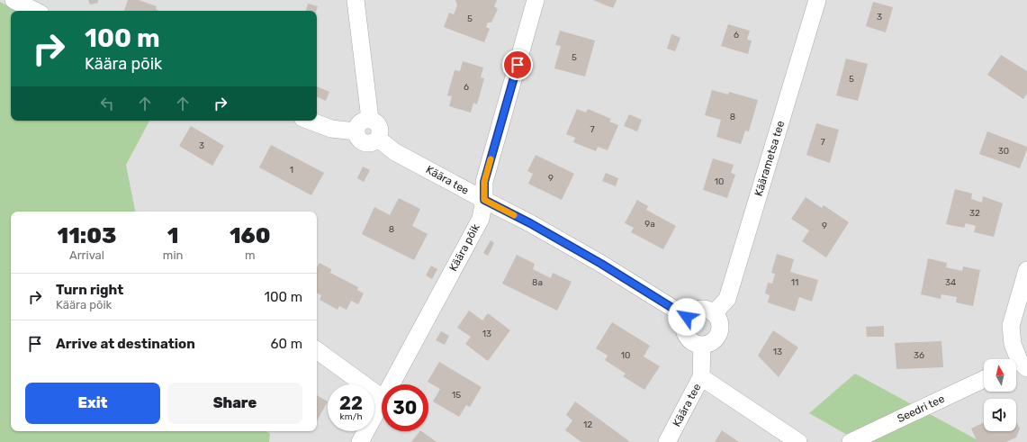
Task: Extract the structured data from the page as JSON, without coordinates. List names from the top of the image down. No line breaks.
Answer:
{"streets":{"street":["Käärametsa tee","Käära tee","Käära põik","Seedri tee"]},"crossings":[["Käärametsa tee","Käära tee"],["Käära tee","Käära põik"]],"house_numbers":["3","5","6","5","5","6","8","7","7","3","30","1","9","10","32","9a","9","8","8a","11","34","13","13","10","36","15","12"],"north":"top","page":{"turn":["100 m","Käära põik"],"eta":["11:03","Arrival","1","min","160","m"],"list":[{"name":"Turn right","note":"Käära põik","value":"100 m"},{"name":"Arrive at destination","value":"60 m"}],"buttons":["Exit","Share"],"speed":"22 km/h","limit":"30"}}
